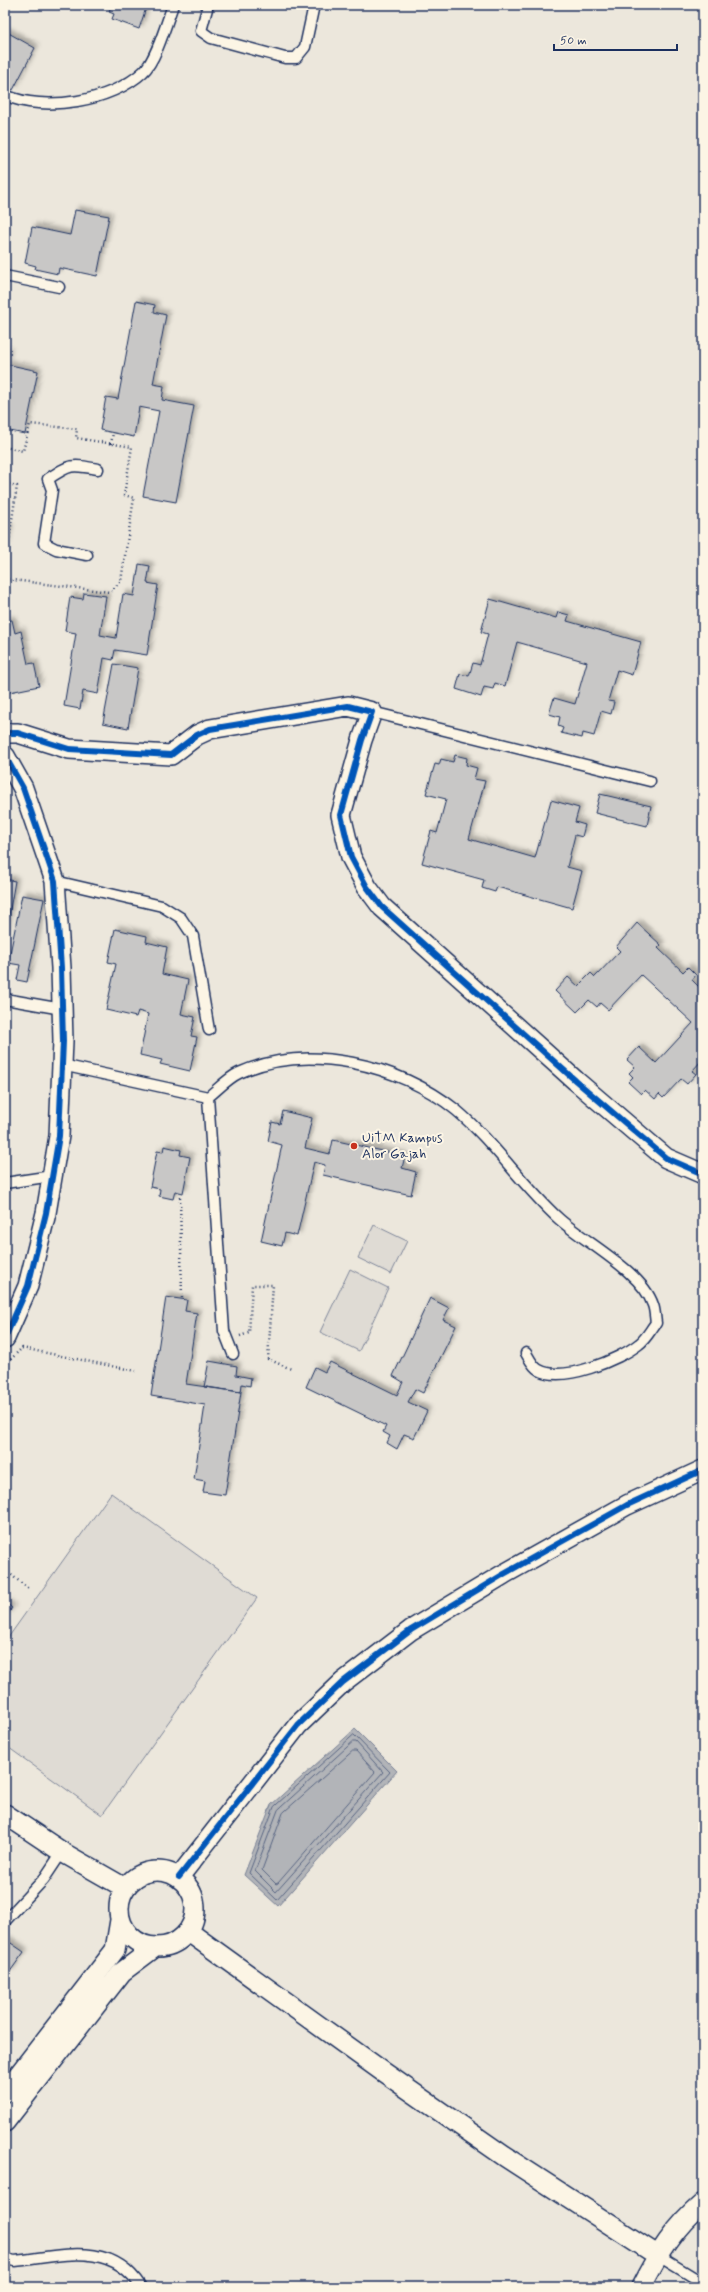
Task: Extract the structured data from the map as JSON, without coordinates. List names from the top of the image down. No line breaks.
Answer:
{"places":["UiTM Kampus Alor Gajah"],"scale_bar":"50 m"}
